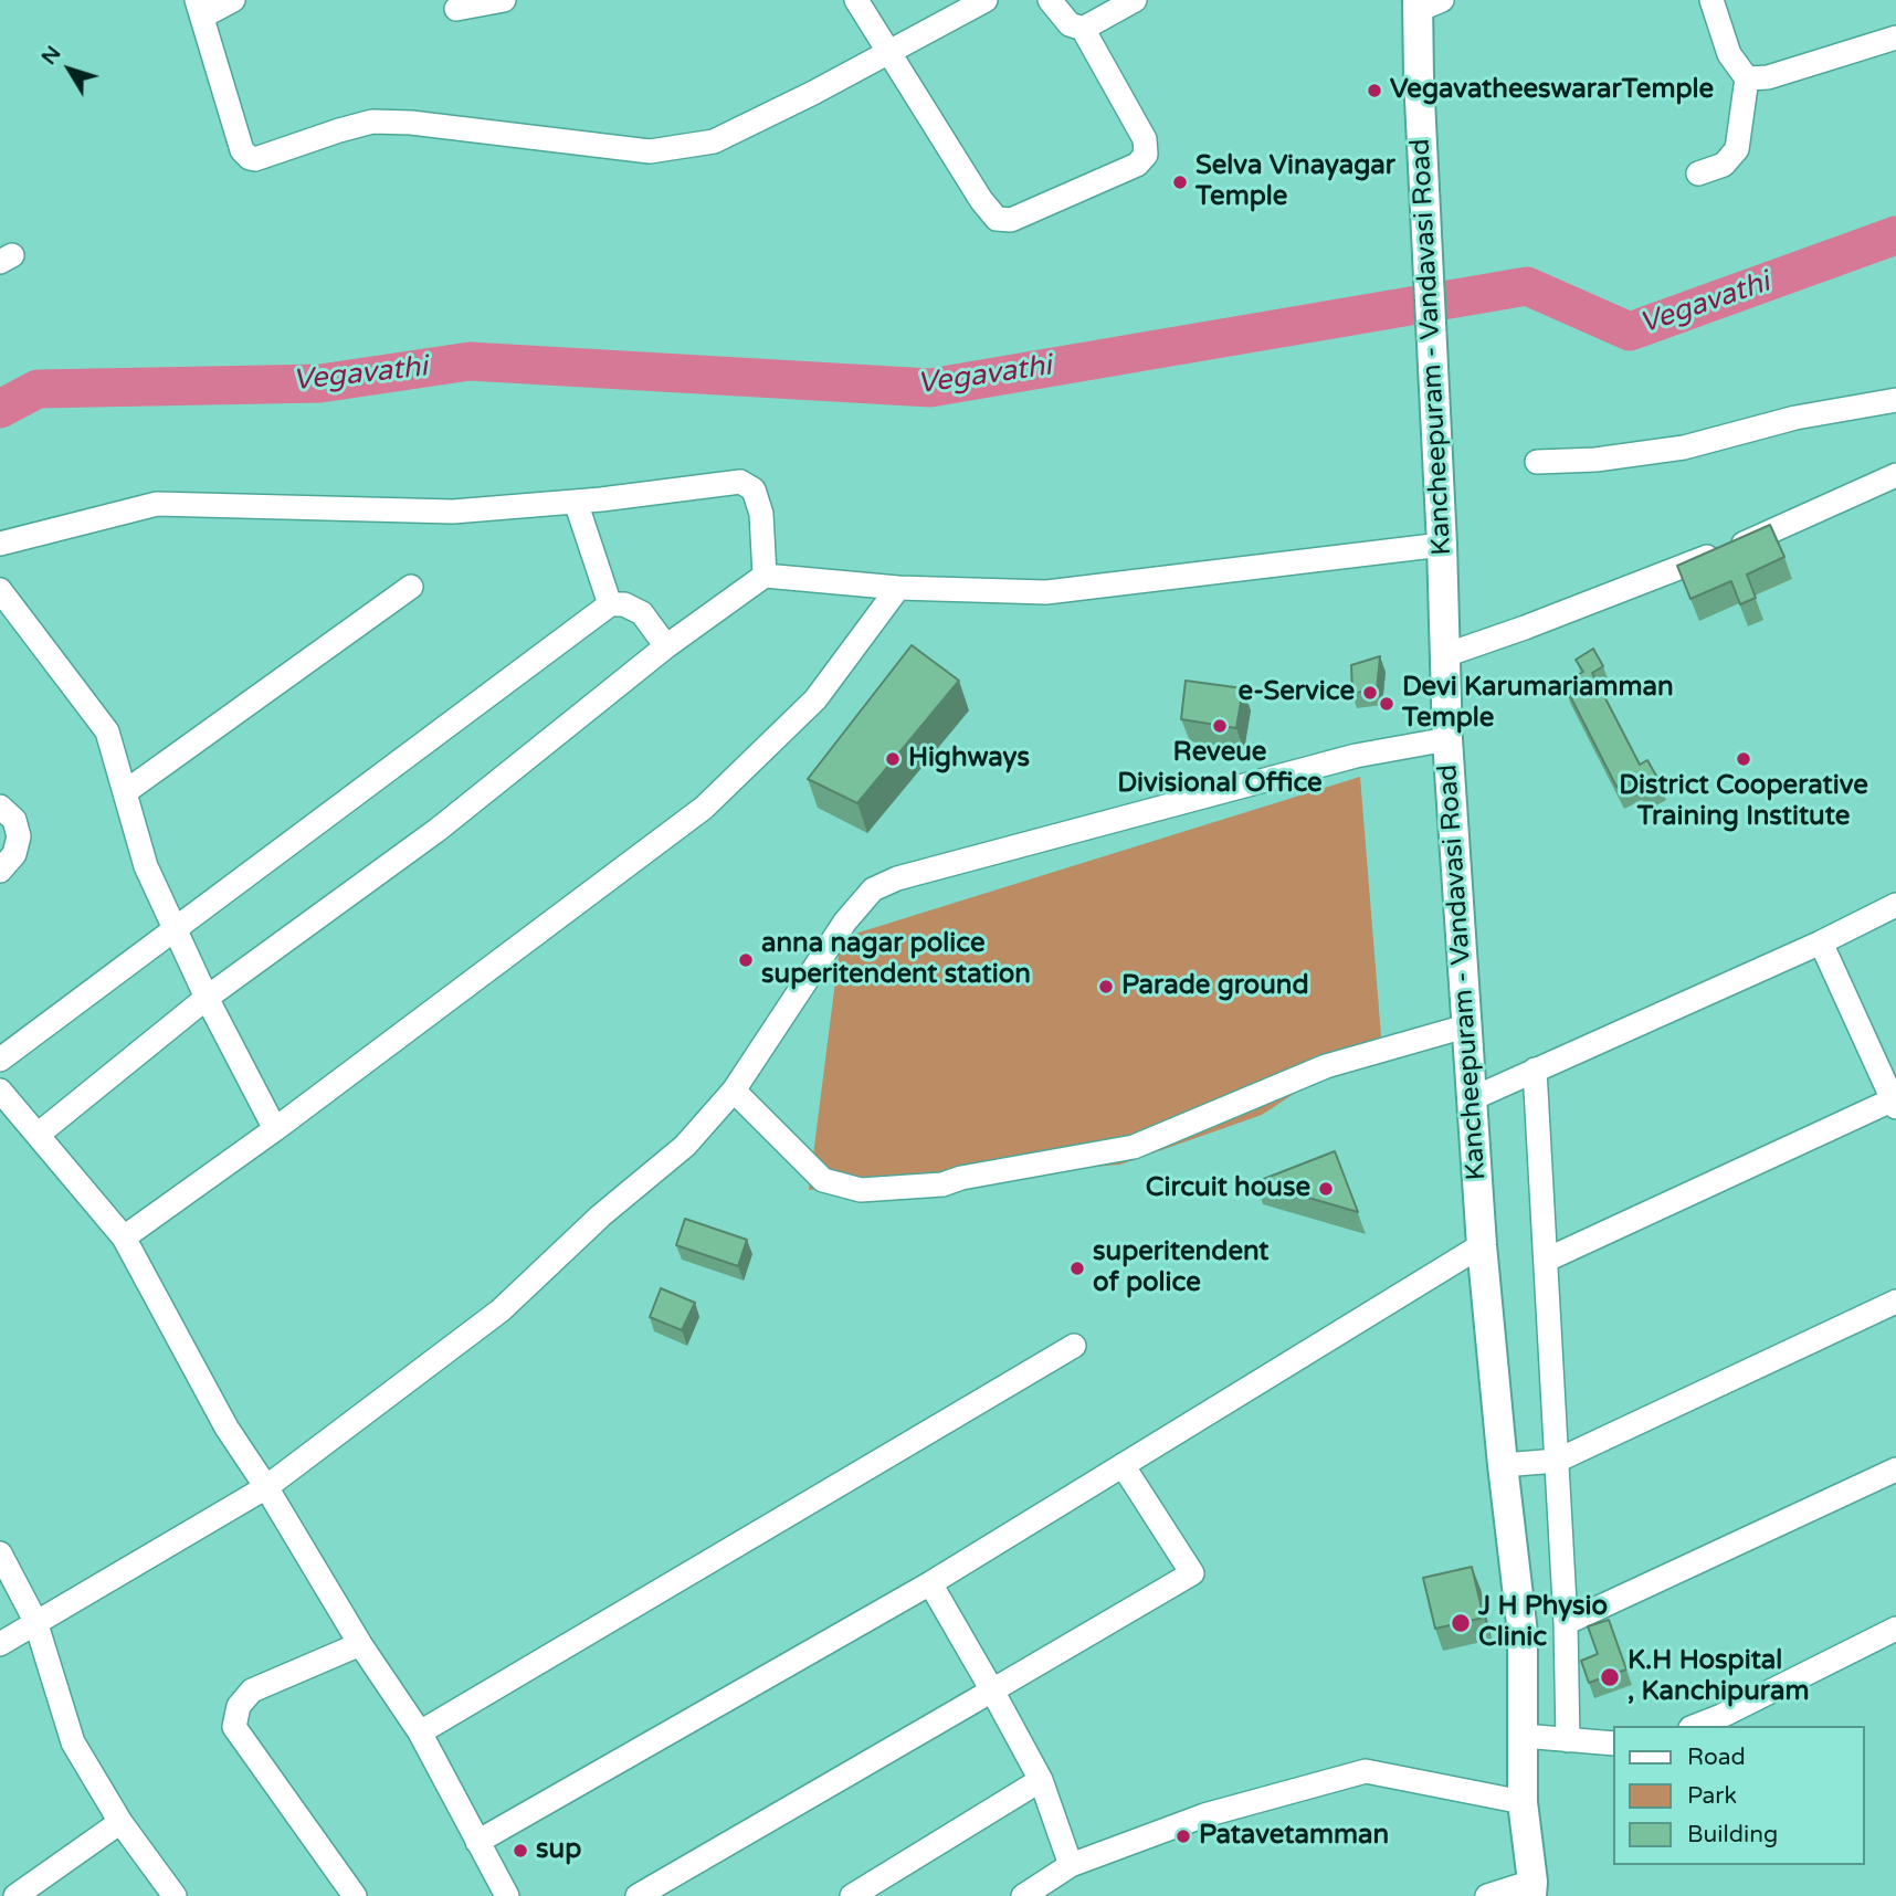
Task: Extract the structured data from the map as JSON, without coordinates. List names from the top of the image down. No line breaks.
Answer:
{"streets":{"main road":["Kancheepuram - Vandavasi Road"]},"water":["Vegavathi"],"places":["VegavatheeswararTemple","Selva Vinayagar Temple","e-Service","Devi Karumariamman Temple","Reveue Divisional Office","Highways","District Cooperative Training Institute","anna nagar police superitendent station","Parade ground","Circuit house","superitendent of police","J H Physio Clinic","K.H Hospital , Kanchipuram","Patavetamman","sup"],"legend":["Road","Park","Building"],"north":"top left"}
